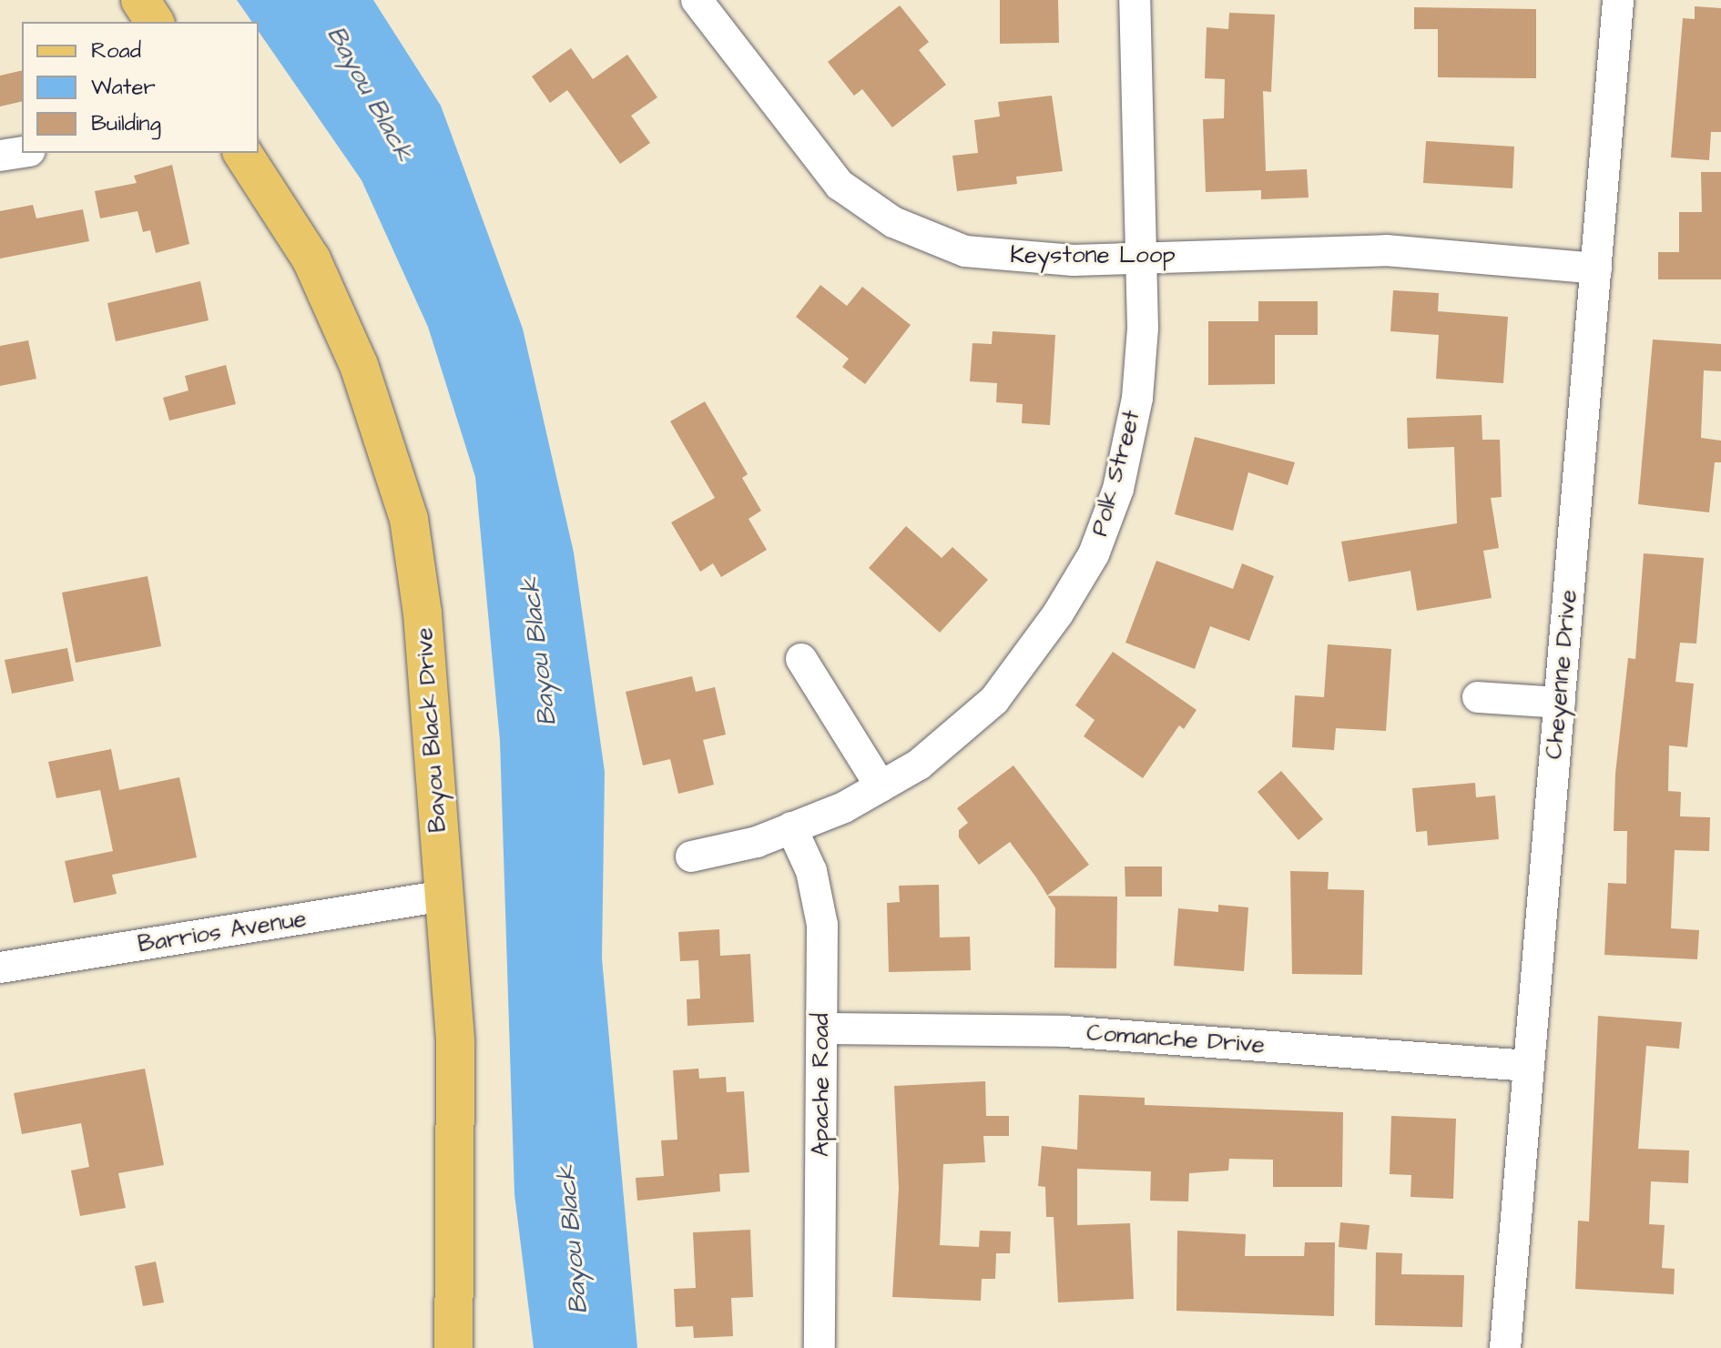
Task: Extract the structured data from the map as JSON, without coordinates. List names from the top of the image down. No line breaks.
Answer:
{"streets":{"main road":["Bayou Black Drive"],"street":["Keystone Loop","Polk Street","Cheyenne Drive","Barrios Avenue","Comanche Drive","Apache Road"]},"crossings":[["Keystone Loop","Polk Street"],["Keystone Loop","Cheyenne Drive"],["Polk Street","Apache Road"],["Cheyenne Drive","Comanche Drive"],["Bayou Black Drive","Barrios Avenue"],["Comanche Drive","Apache Road"]],"water":["Bayou Black"],"legend":["Road","Water","Building"]}
